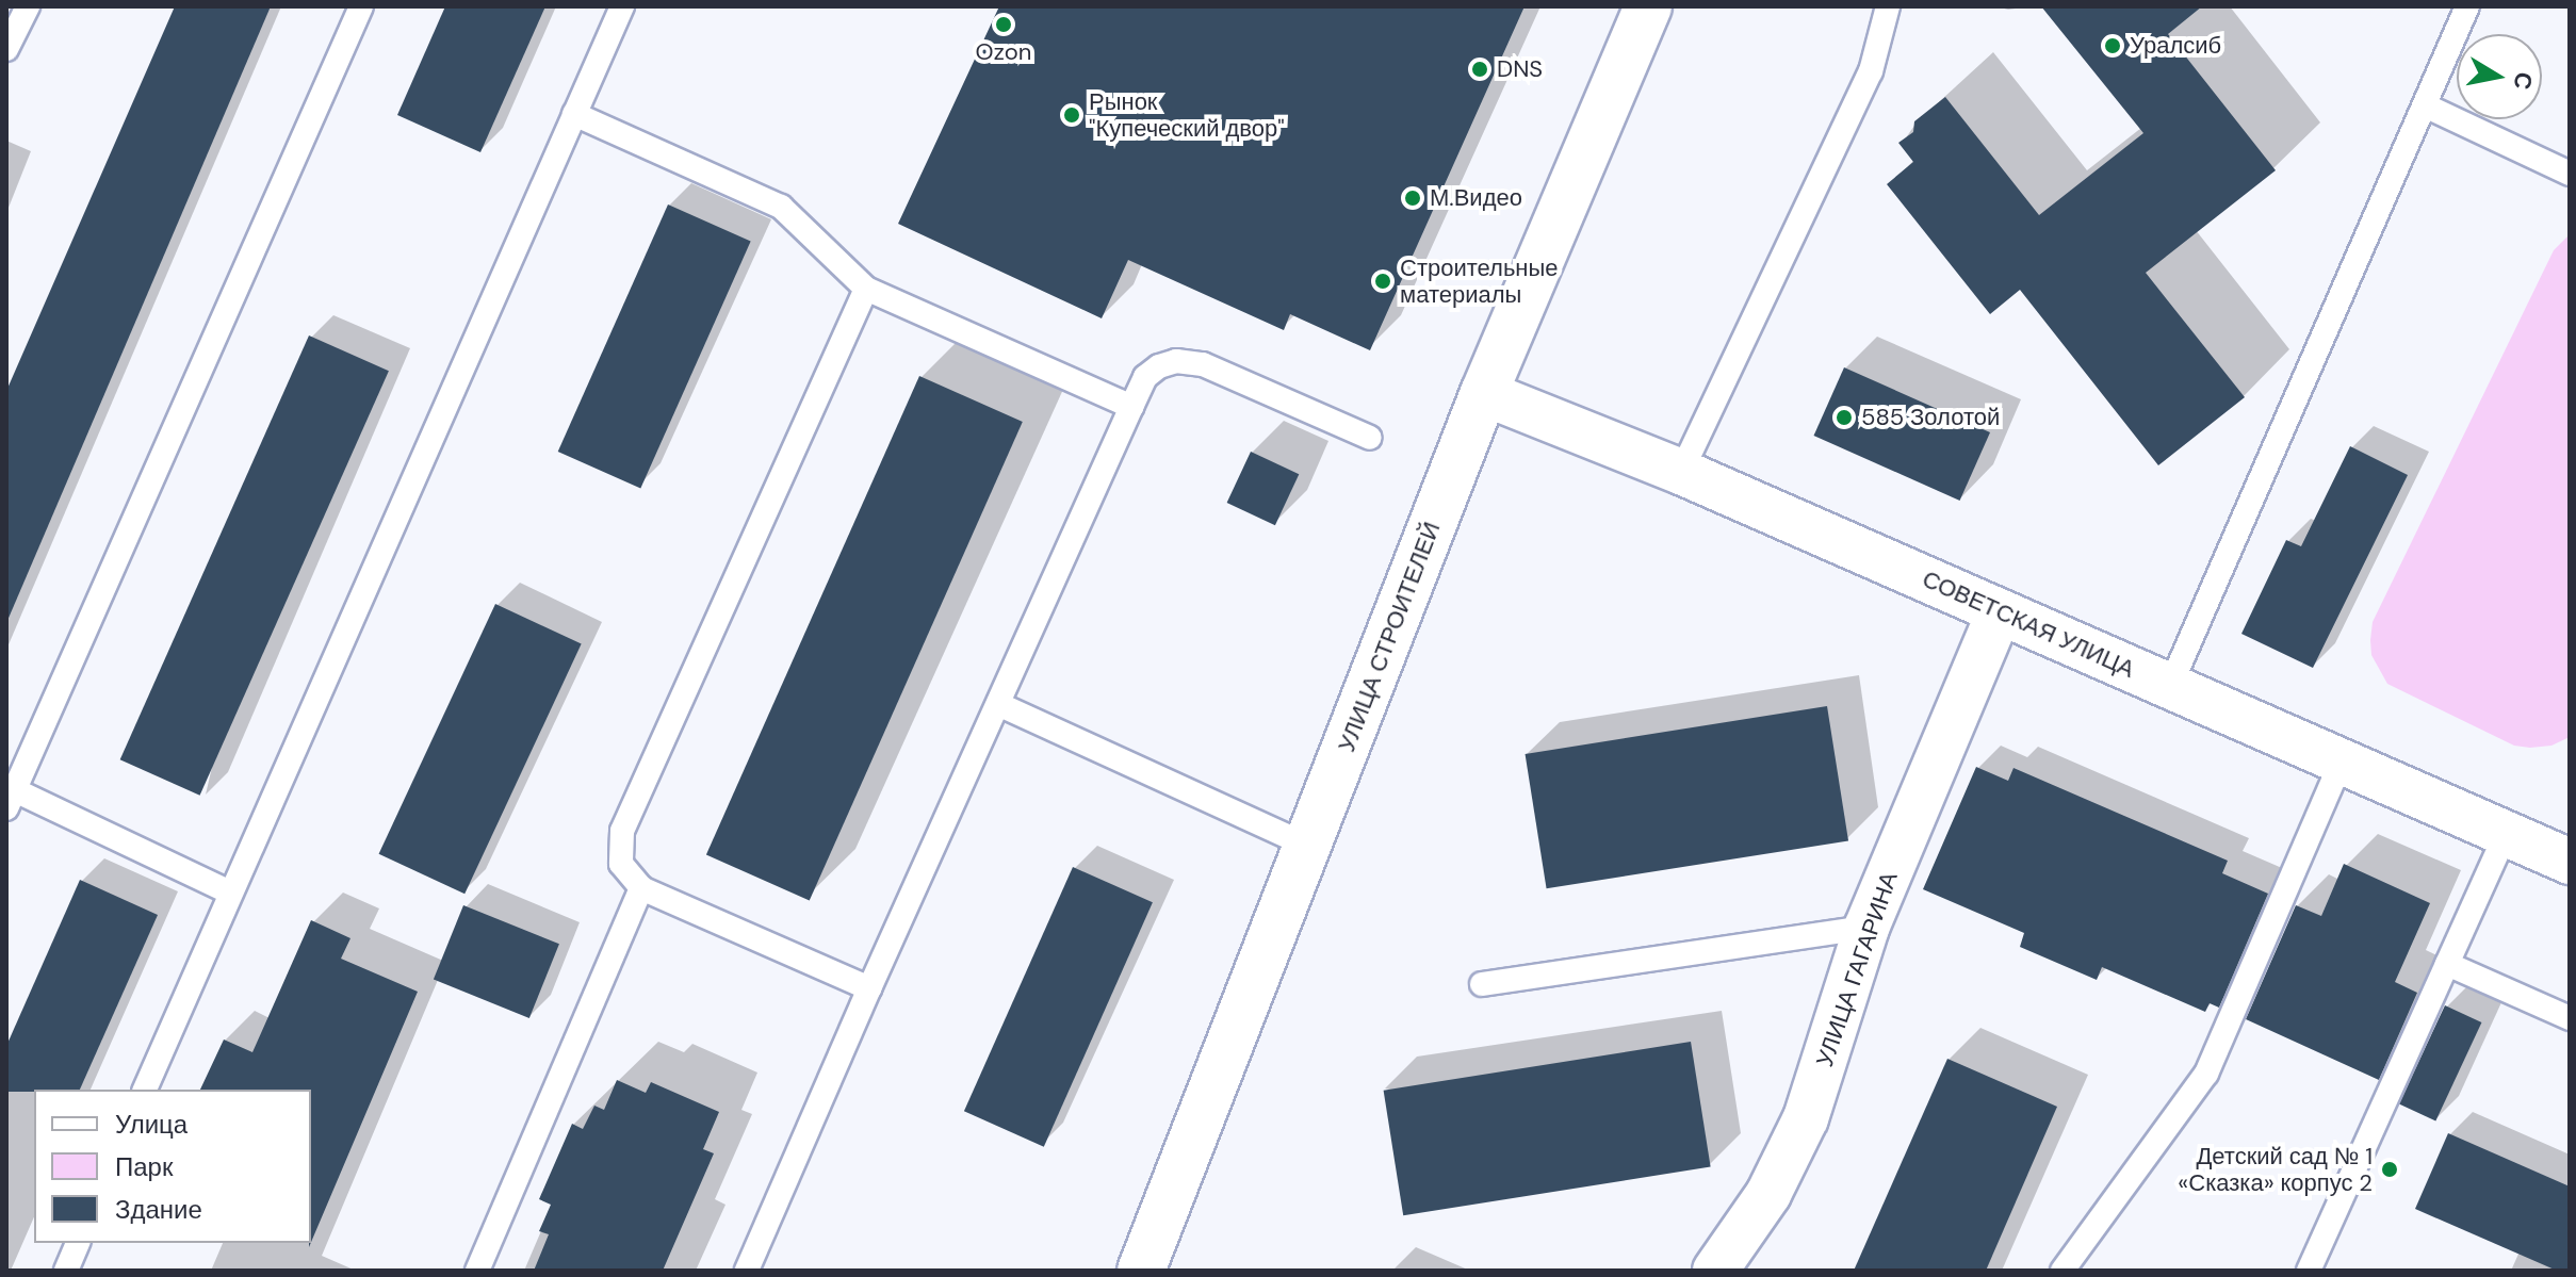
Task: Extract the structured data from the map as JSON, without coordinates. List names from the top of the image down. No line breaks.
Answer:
{"streets":{"main road":["УЛИЦА СТРОИТЕЛЕЙ"],"street":["СОВЕТСКАЯ УЛИЦА","УЛИЦА ГАГАРИНА"]},"crossings":[["СОВЕТСКАЯ УЛИЦА","УЛИЦА СТРОИТЕЛЕЙ"],["СОВЕТСКАЯ УЛИЦА","УЛИЦА ГАГАРИНА"]],"places":["Ozon","Уралсиб","DNS","Рынок \"Купеческий двор\"","М.Видео","Строительные материалы","585 Золотой","Детский сад № 1 «Сказка» корпус 2"],"legend":["Улица","Парк","Здание"],"north":"right"}
